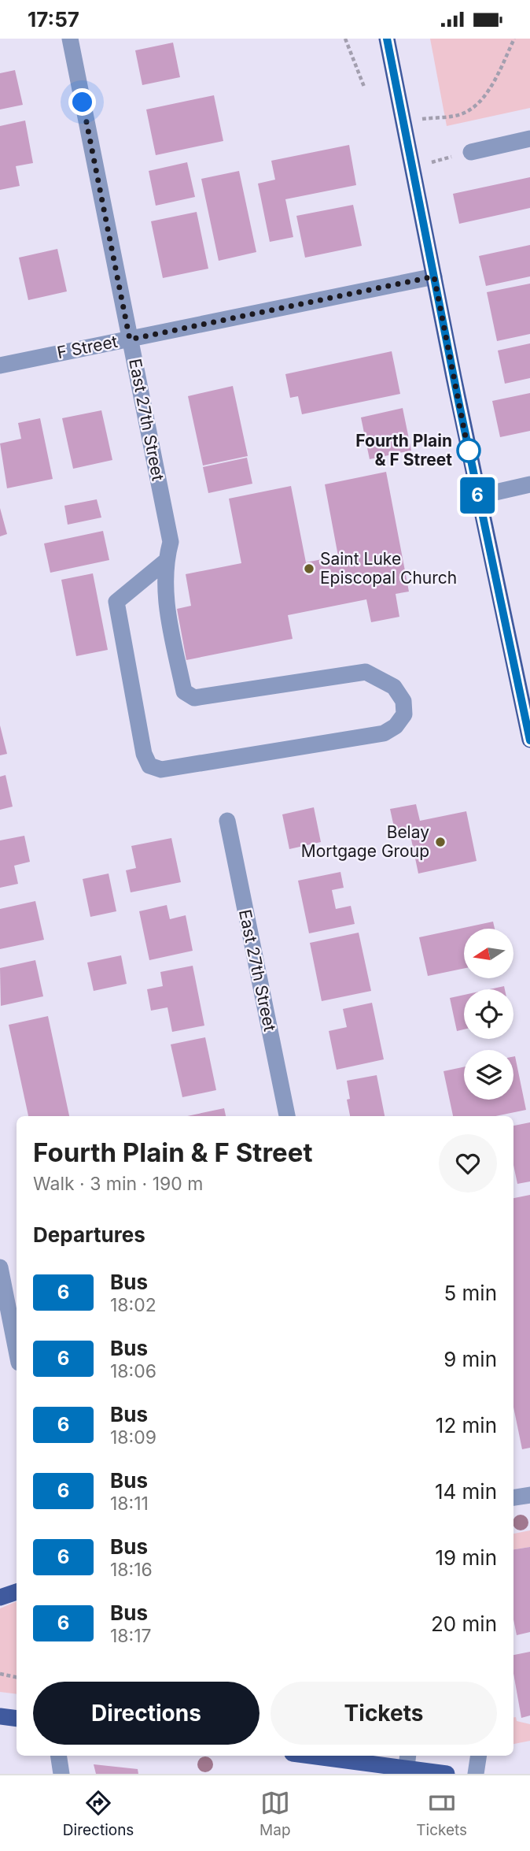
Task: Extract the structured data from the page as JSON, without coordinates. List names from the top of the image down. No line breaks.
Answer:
{"streets":{"street":["F Street","East 27th Street"]},"crossings":[["F Street","East 27th Street"]],"places":["Fourth Plain & F Street","Saint Luke Episcopal Church","Belay Mortgage Group"],"lines":["bus line 6"],"north":"left","page":{"status":"17:57","on_map":"6","heading":[["Fourth Plain & F Street","Walk · 3 min · 190 m"],"Departures"],"list":[{"mark":"6","name":"Bus","note":"18:02","value":"5 min"},{"mark":"6","name":"Bus","note":"18:06","value":"9 min"},{"mark":"6","name":"Bus","note":"18:09","value":"12 min"},{"mark":"6","name":"Bus","note":"18:11","value":"14 min"},{"mark":"6","name":"Bus","note":"18:16","value":"19 min"},{"mark":"6","name":"Bus","note":"18:17","value":"20 min"}],"buttons":["Directions","Tickets"],"tabs":["Directions","Map","Tickets"]}}
